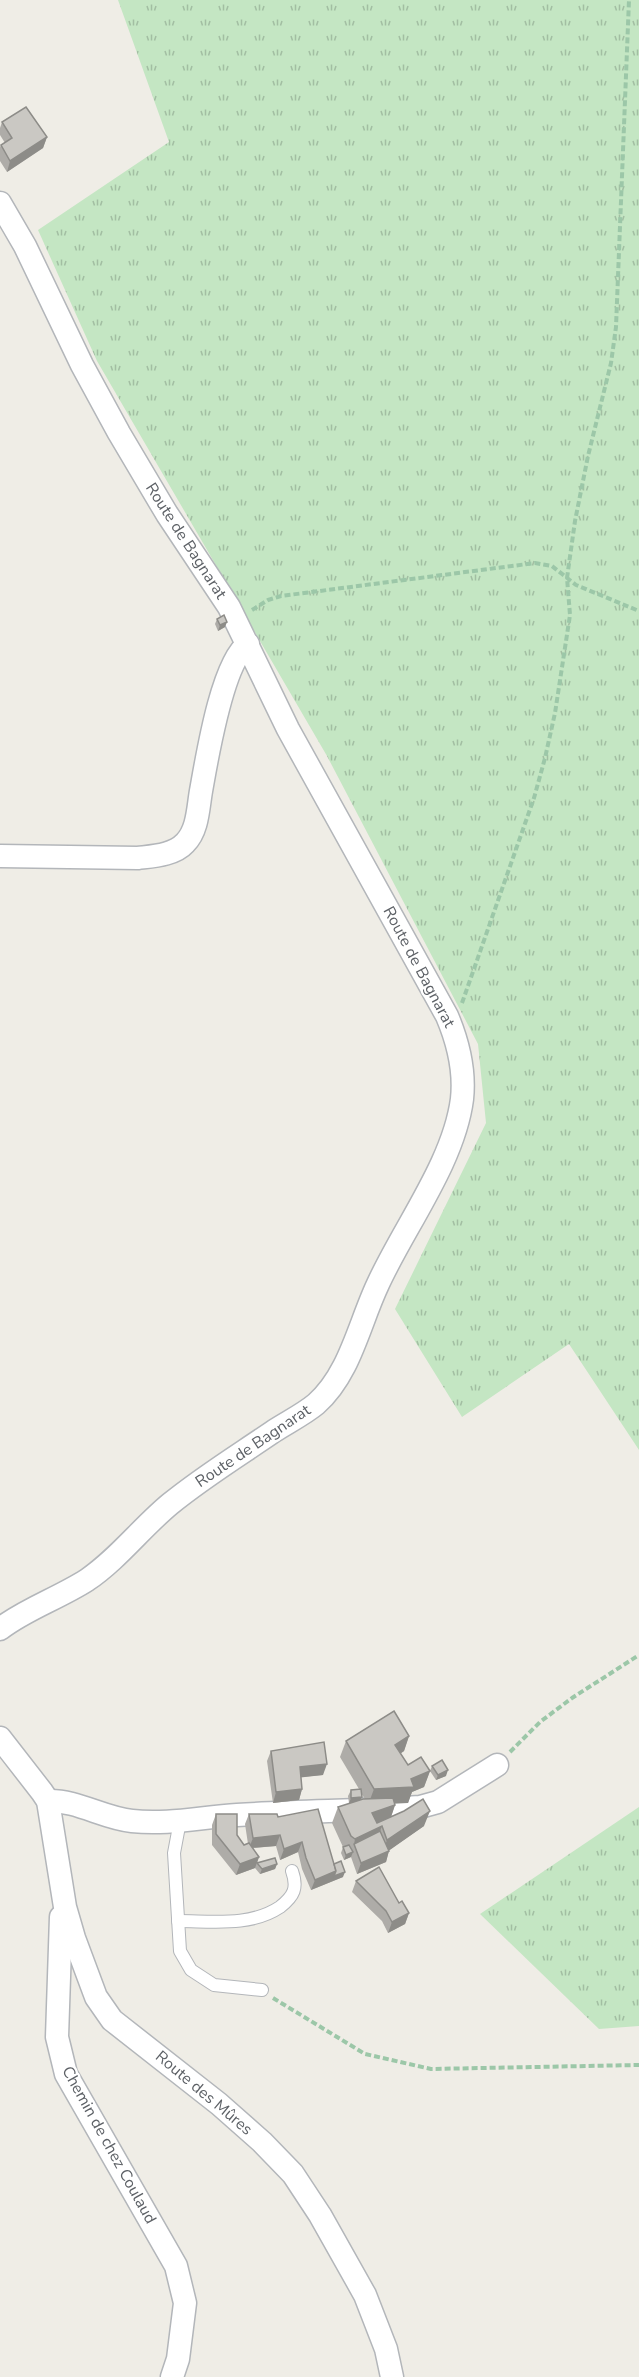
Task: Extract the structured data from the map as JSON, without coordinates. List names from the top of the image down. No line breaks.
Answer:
{"streets":{"street":["Route de Bagnarat","Route des Mûres","Chemin de chez Coulaud"]},"crossings":[["Route des Mûres","Chemin de chez Coulaud"]]}
